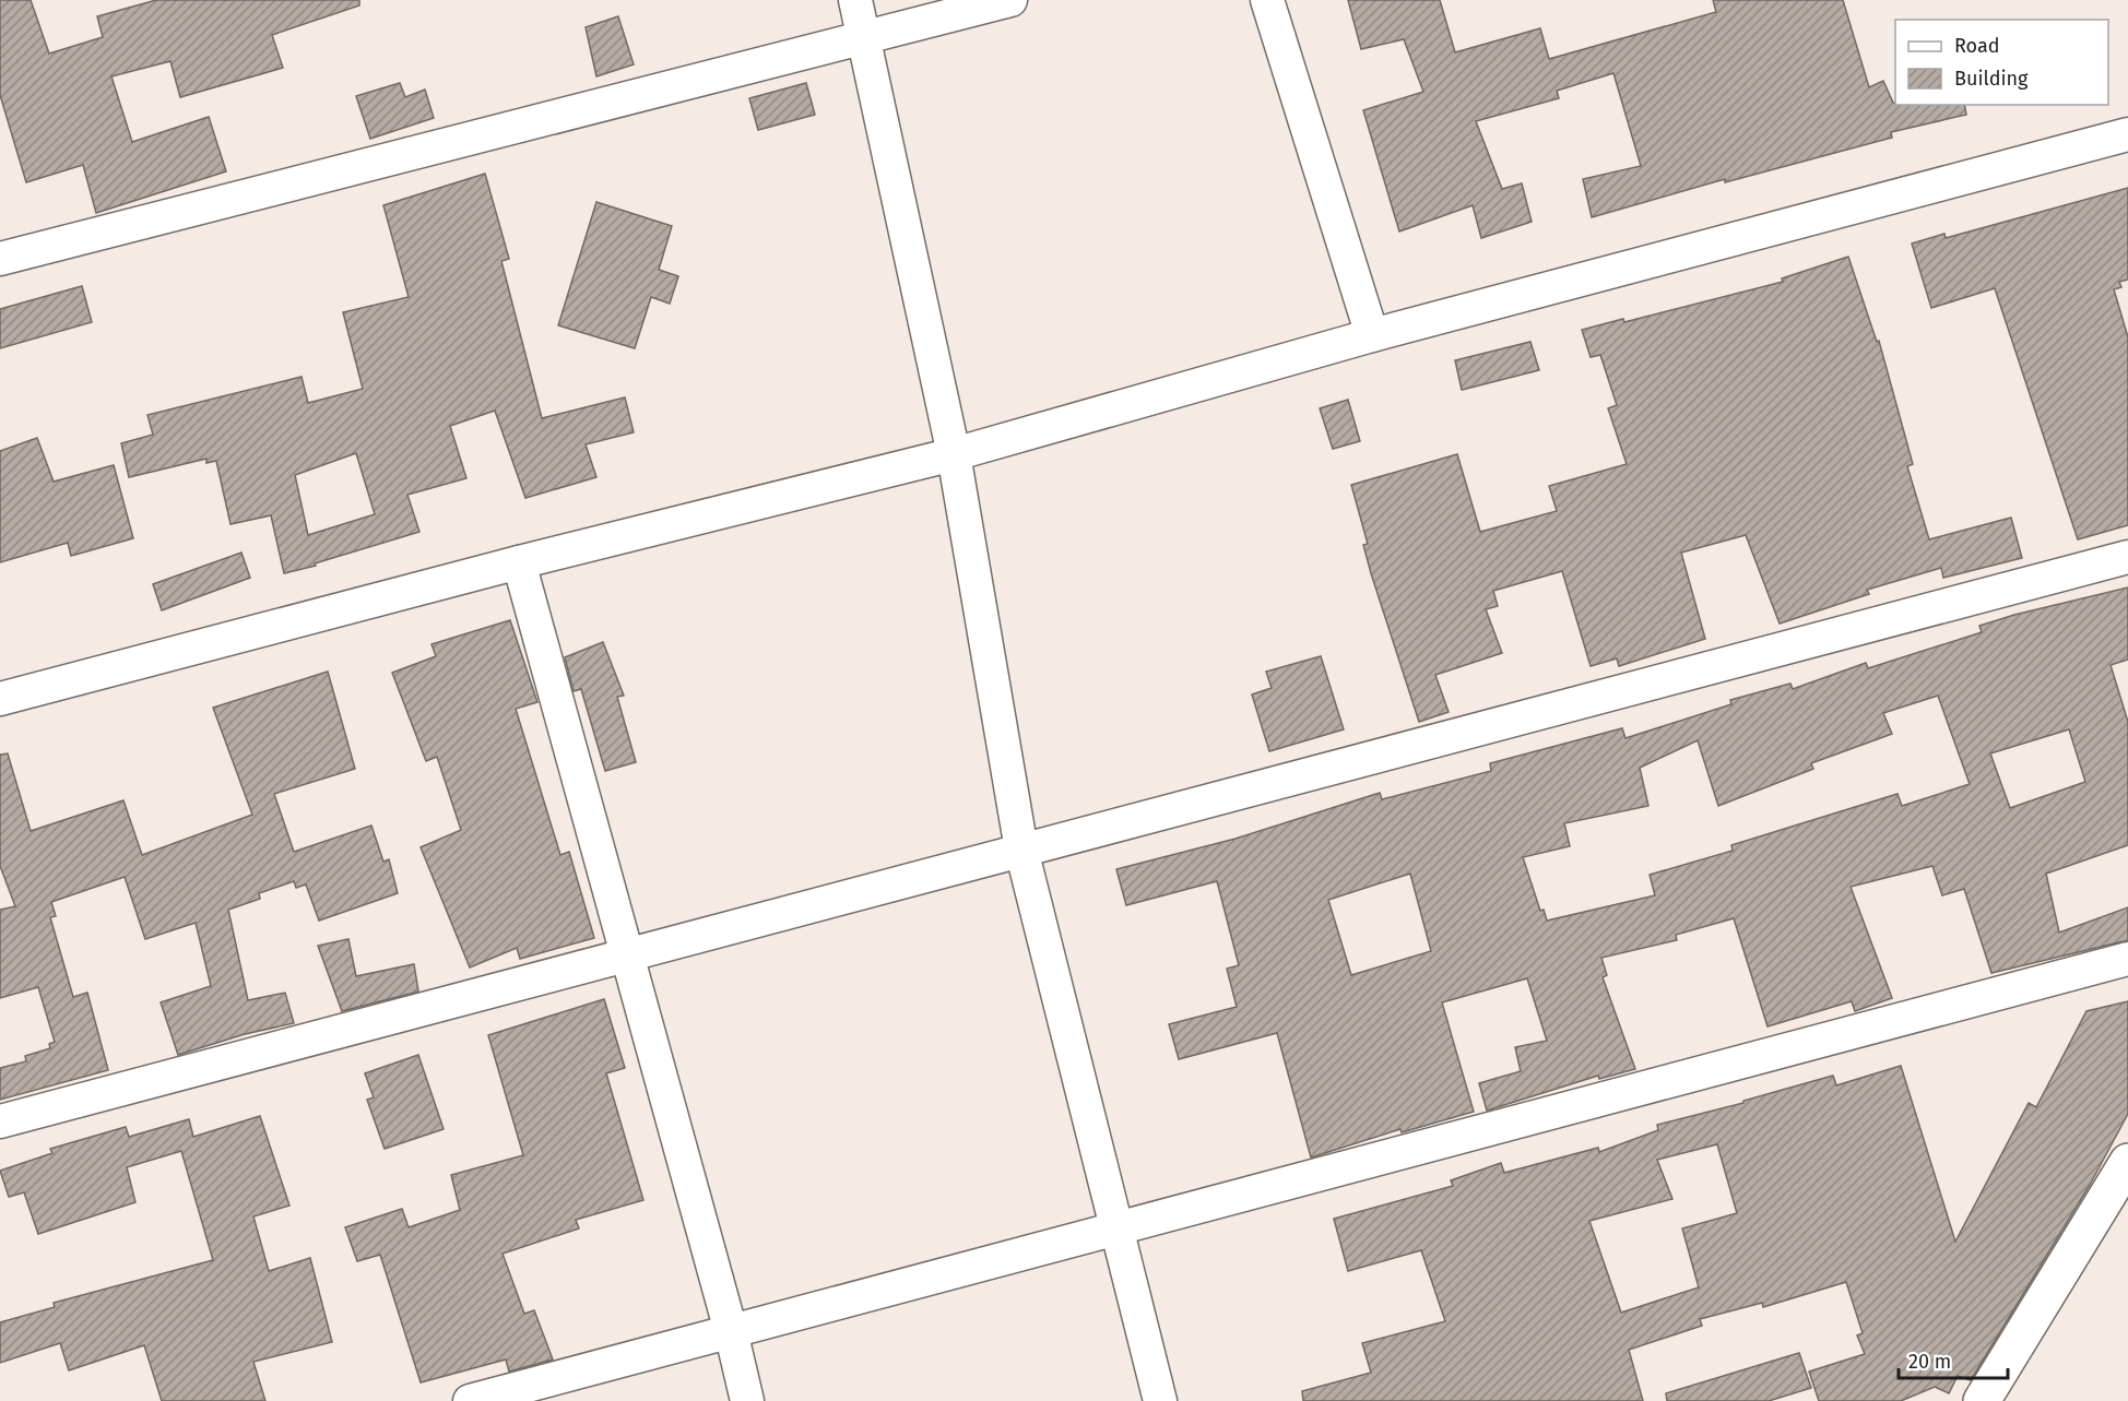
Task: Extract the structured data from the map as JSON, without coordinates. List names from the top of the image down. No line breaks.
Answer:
{"legend":["Road","Building"],"scale_bar":"20 m"}
